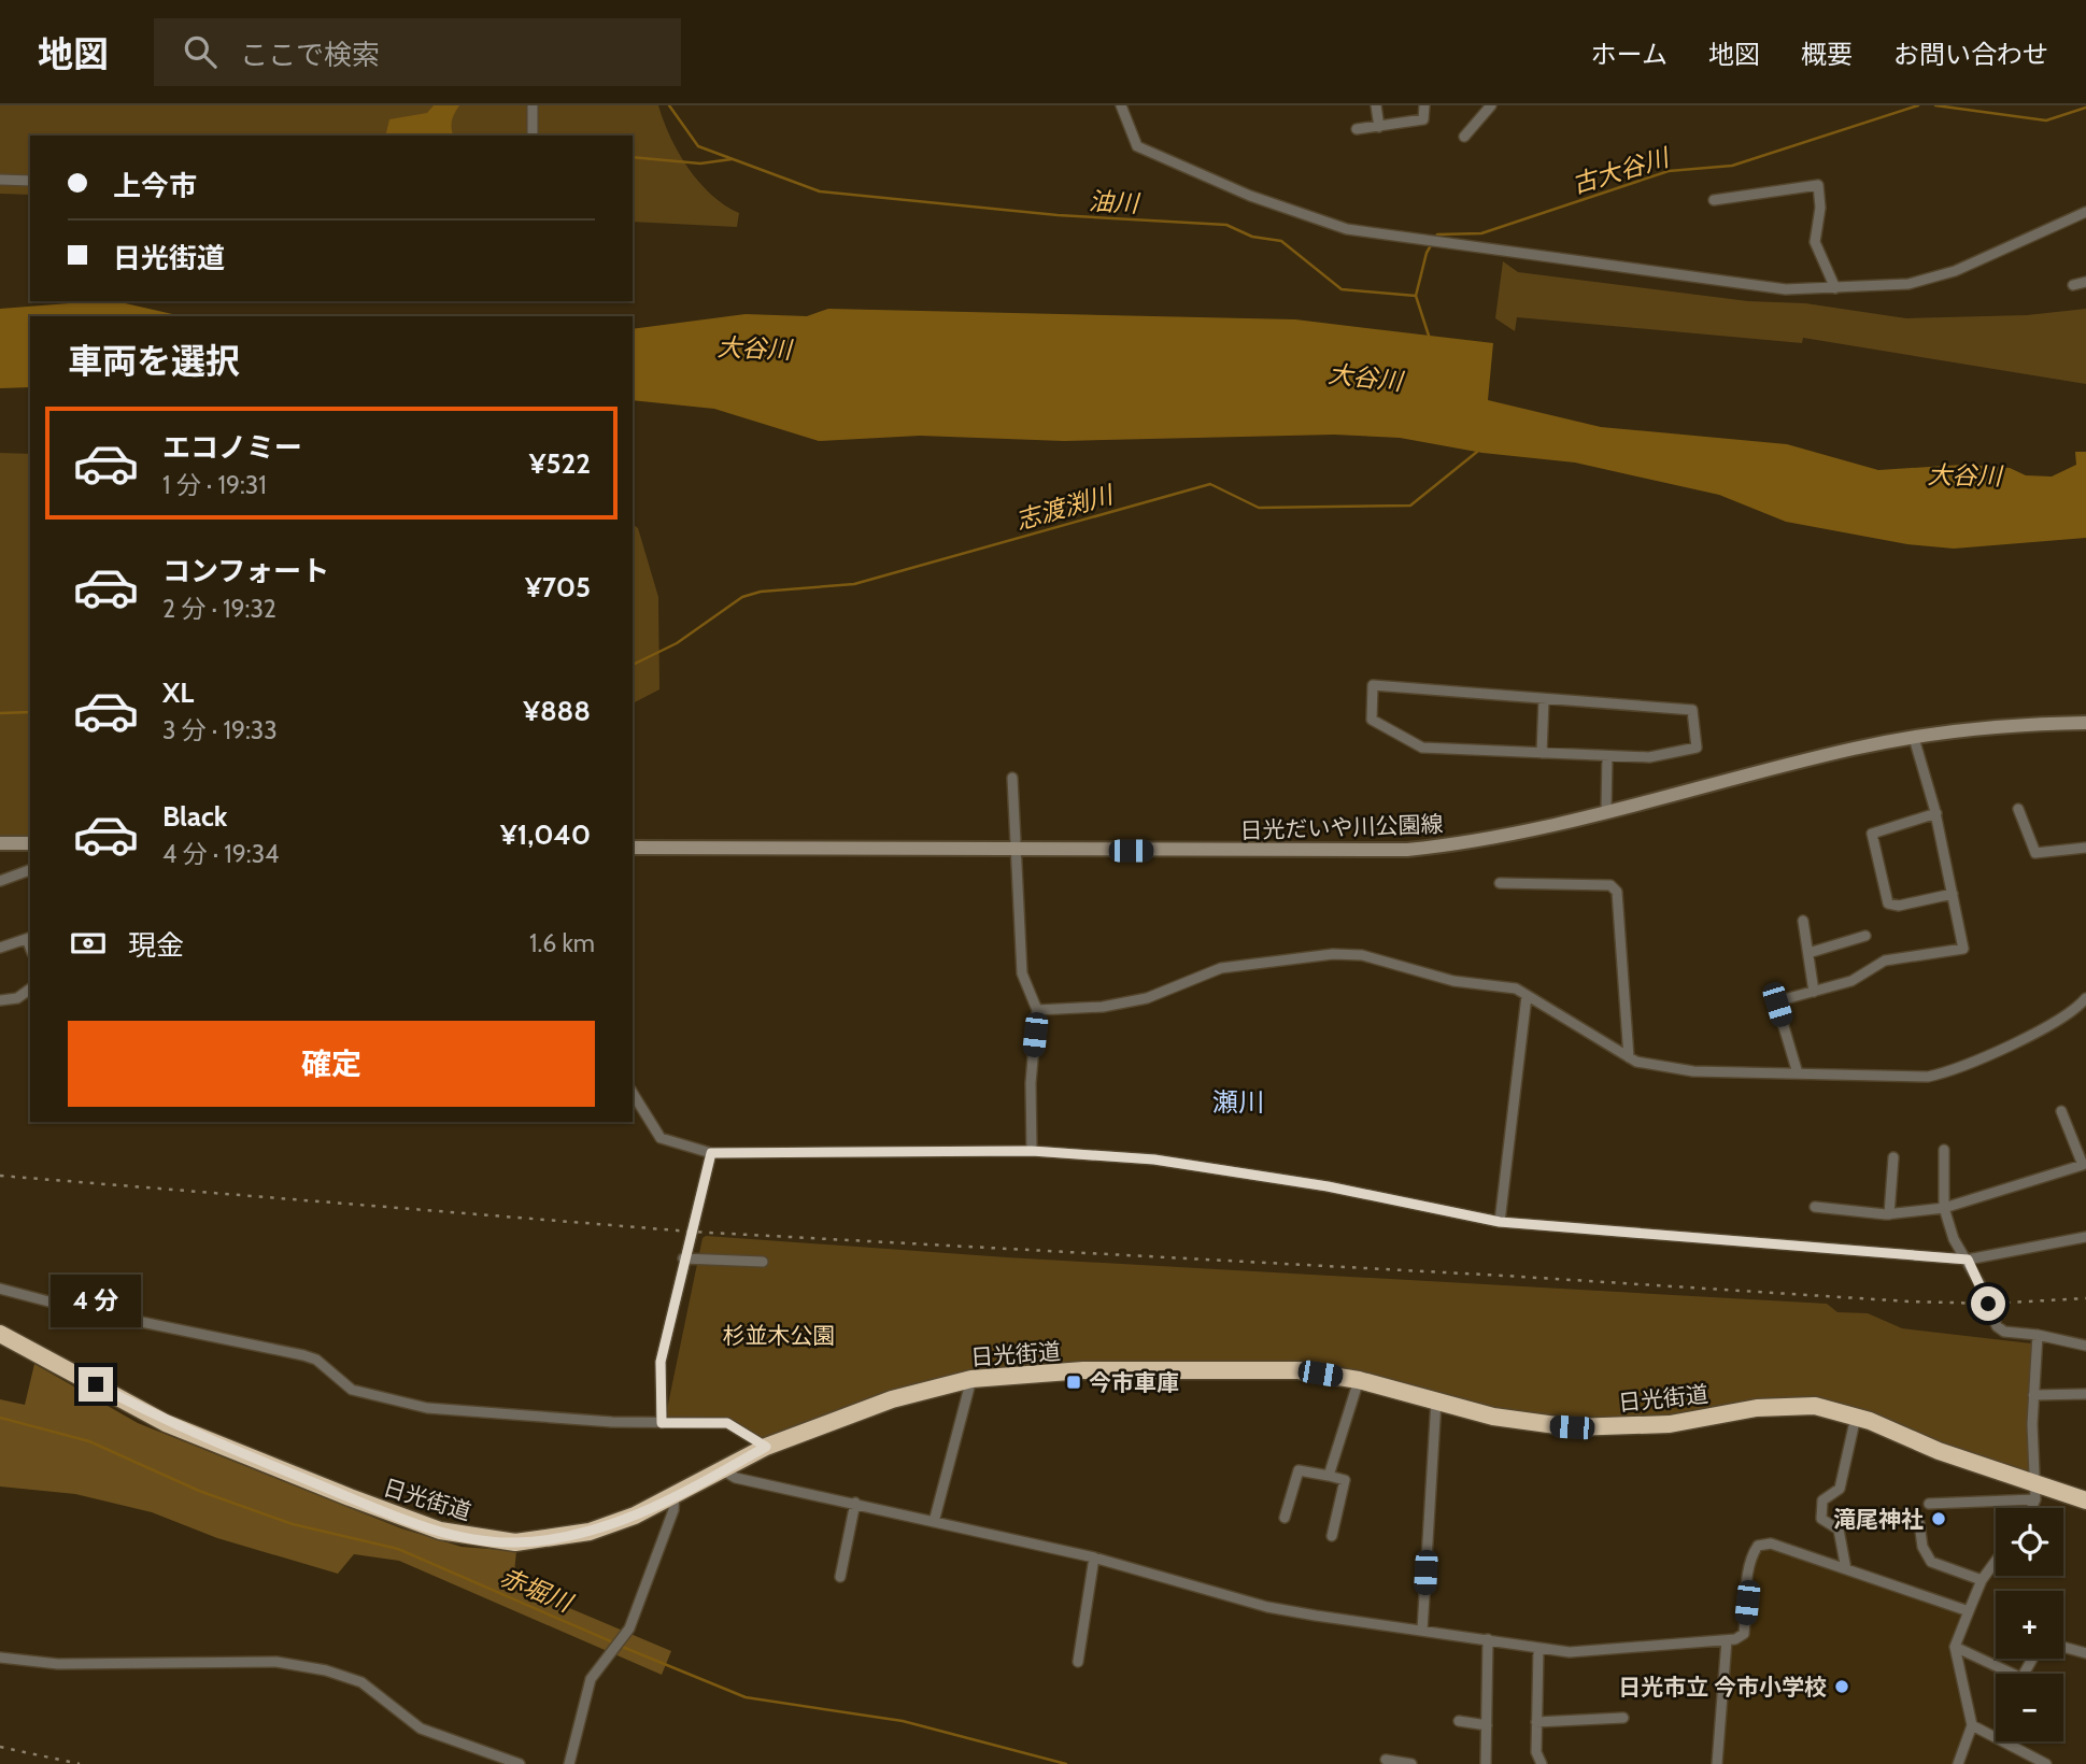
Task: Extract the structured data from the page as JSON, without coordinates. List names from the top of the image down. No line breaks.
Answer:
{"streets":{"highway":["日光街道"],"main road":["日光だいや川公園線"]},"districts":["瀬川"],"water":["古大谷川","油川","大谷川","志渡渕川","赤堀川"],"parks":["杉並木公園"],"places":{"transit":["今市車庫"],"other":["滝尾神社","日光市立 今市小学校"]},"page":{"header":"地図","search":"ここで検索","nav":["ホーム","地図","概要","お問い合わせ"],"banner":["上今市","日光街道"],"heading":"車両を選択","list":[{"name":"エコノミー","note":"1 分 · 19:31","value":"¥522"},{"name":"コンフォート","note":"2 分 · 19:32","value":"¥705"},{"name":"XL","note":"3 分 · 19:33","value":"¥888"},{"name":"Black","note":"4 分 · 19:34","value":"¥1,040"}],"pay":["現金","1.6 km"],"buttons":"確定","bubble":"4 分","map_buttons":["+","−"]}}
